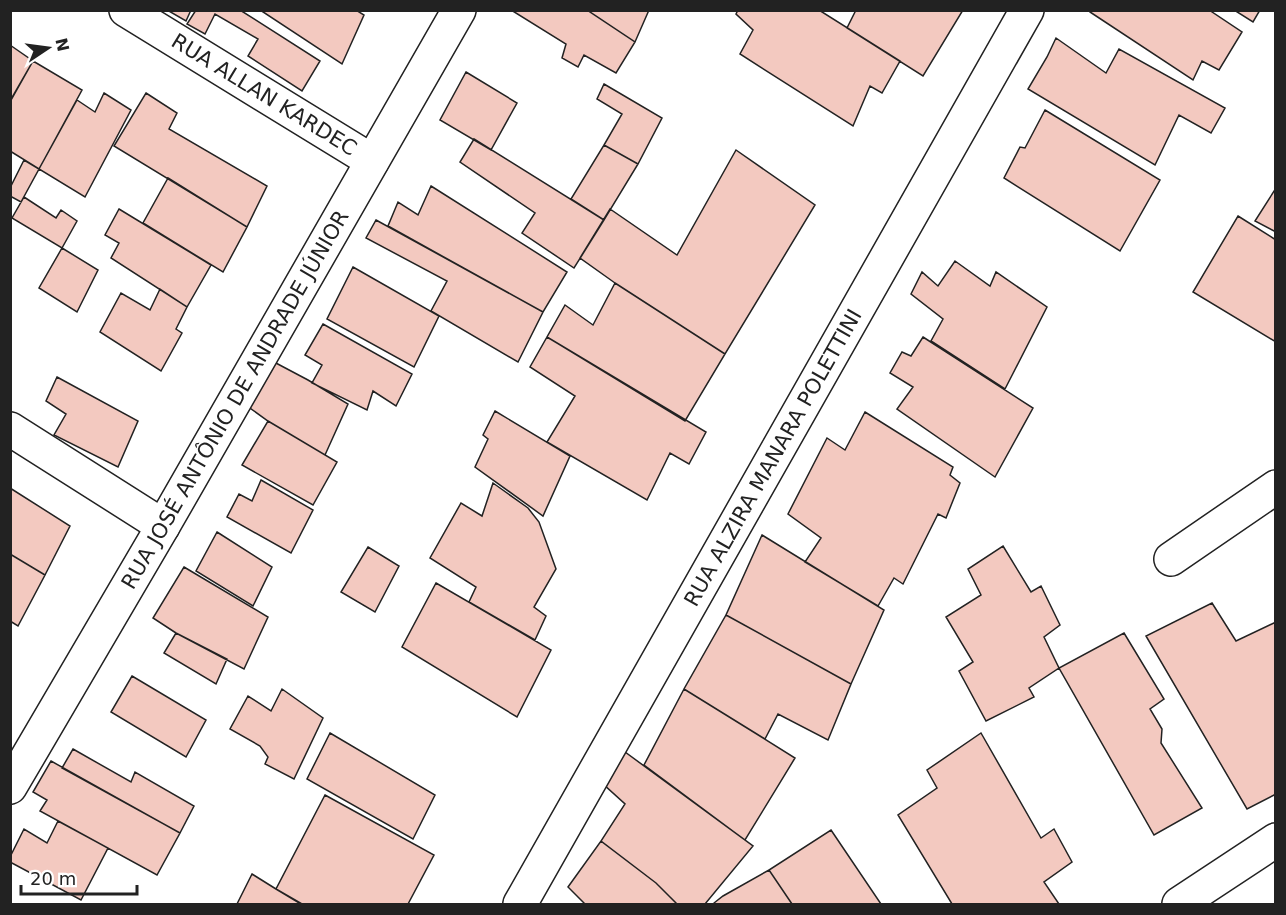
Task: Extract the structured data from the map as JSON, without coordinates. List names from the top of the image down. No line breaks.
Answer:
{"streets":{"street":["RUA ALLAN KARDEC","RUA JOSÉ ANTÔNIO DE ANDRADE JÚNIOR","RUA ALZIRA MANARA POLETTINI"]},"crossings":[["RUA ALLAN KARDEC","RUA JOSÉ ANTÔNIO DE ANDRADE JÚNIOR"]],"scale_bar":"20 m","north":"right"}
